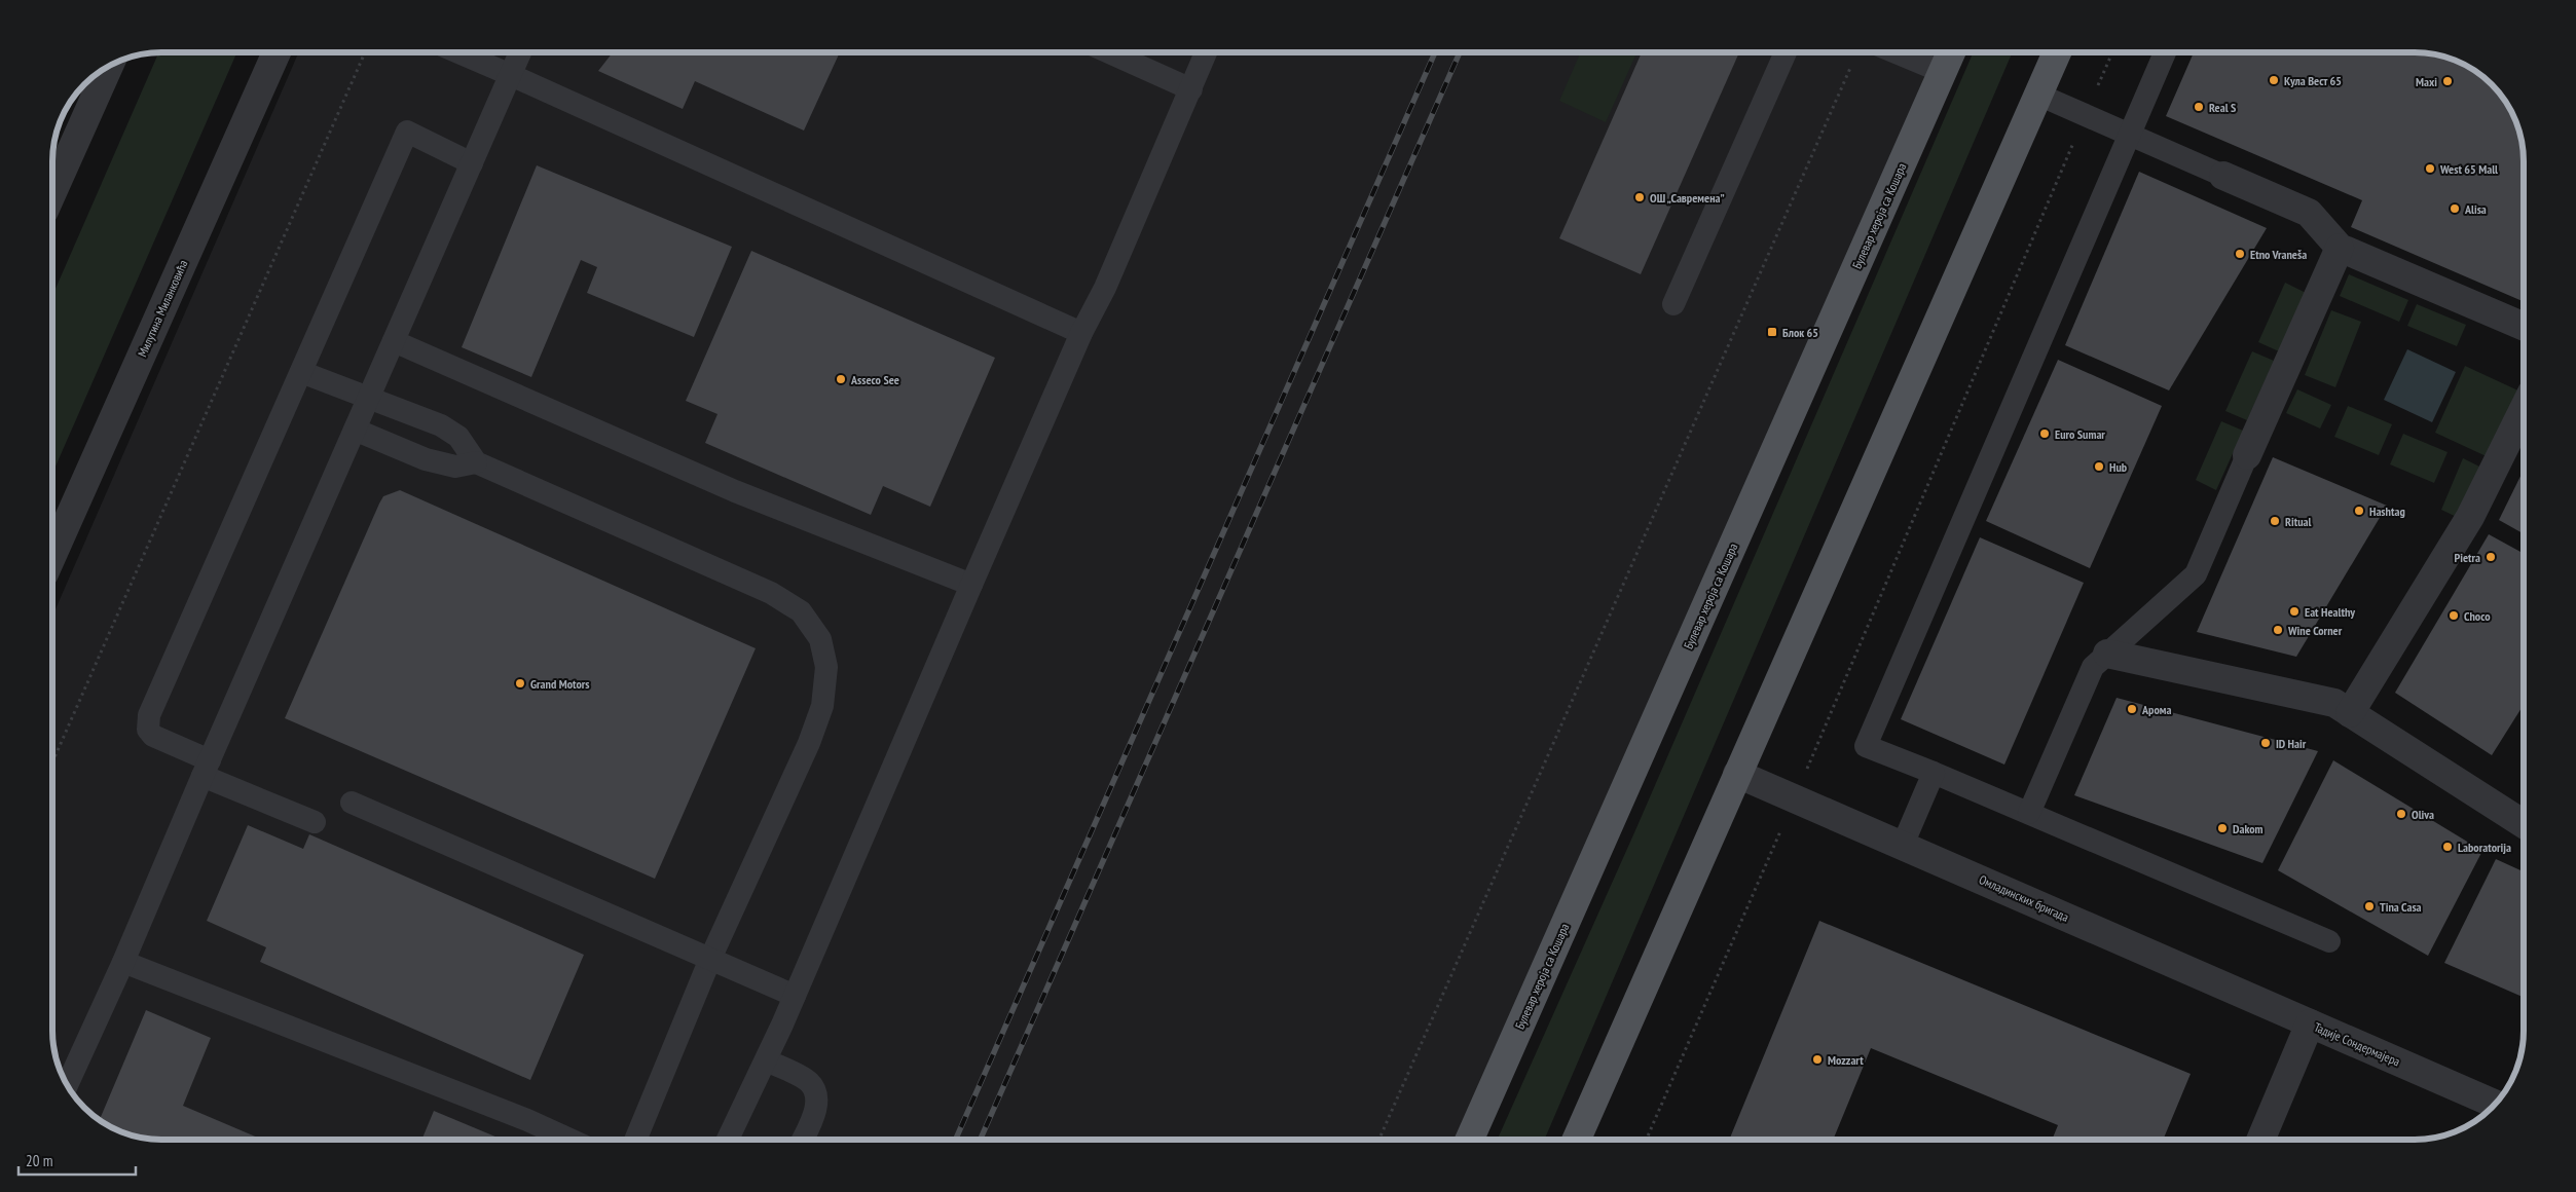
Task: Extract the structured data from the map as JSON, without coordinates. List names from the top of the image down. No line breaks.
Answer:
{"streets":{"main road":["Булевар хероја са Кошара"],"street":["Милутина Миланковића","Омладинских бригада","Тадије Сондермајера"]},"crossings":[["Омладинских бригада","Тадије Сондермајера"]],"places":{"other":["Кула Вест 65","Maxi","Real S","West 65 Mall","ОШ „Савремена”","Alisa","Etno Vraneša","Asseco See","Euro Sumar","Hub","Hashtag","Ritual","Pietra","Eat Healthy","Choco","Wine Corner","Grand Motors","Арома","ID Hair","Oliva","Dakom","Laboratorija","Tina Casa","Mozzart"],"transit":["Блок 65"]},"scale_bar":"20 m"}
